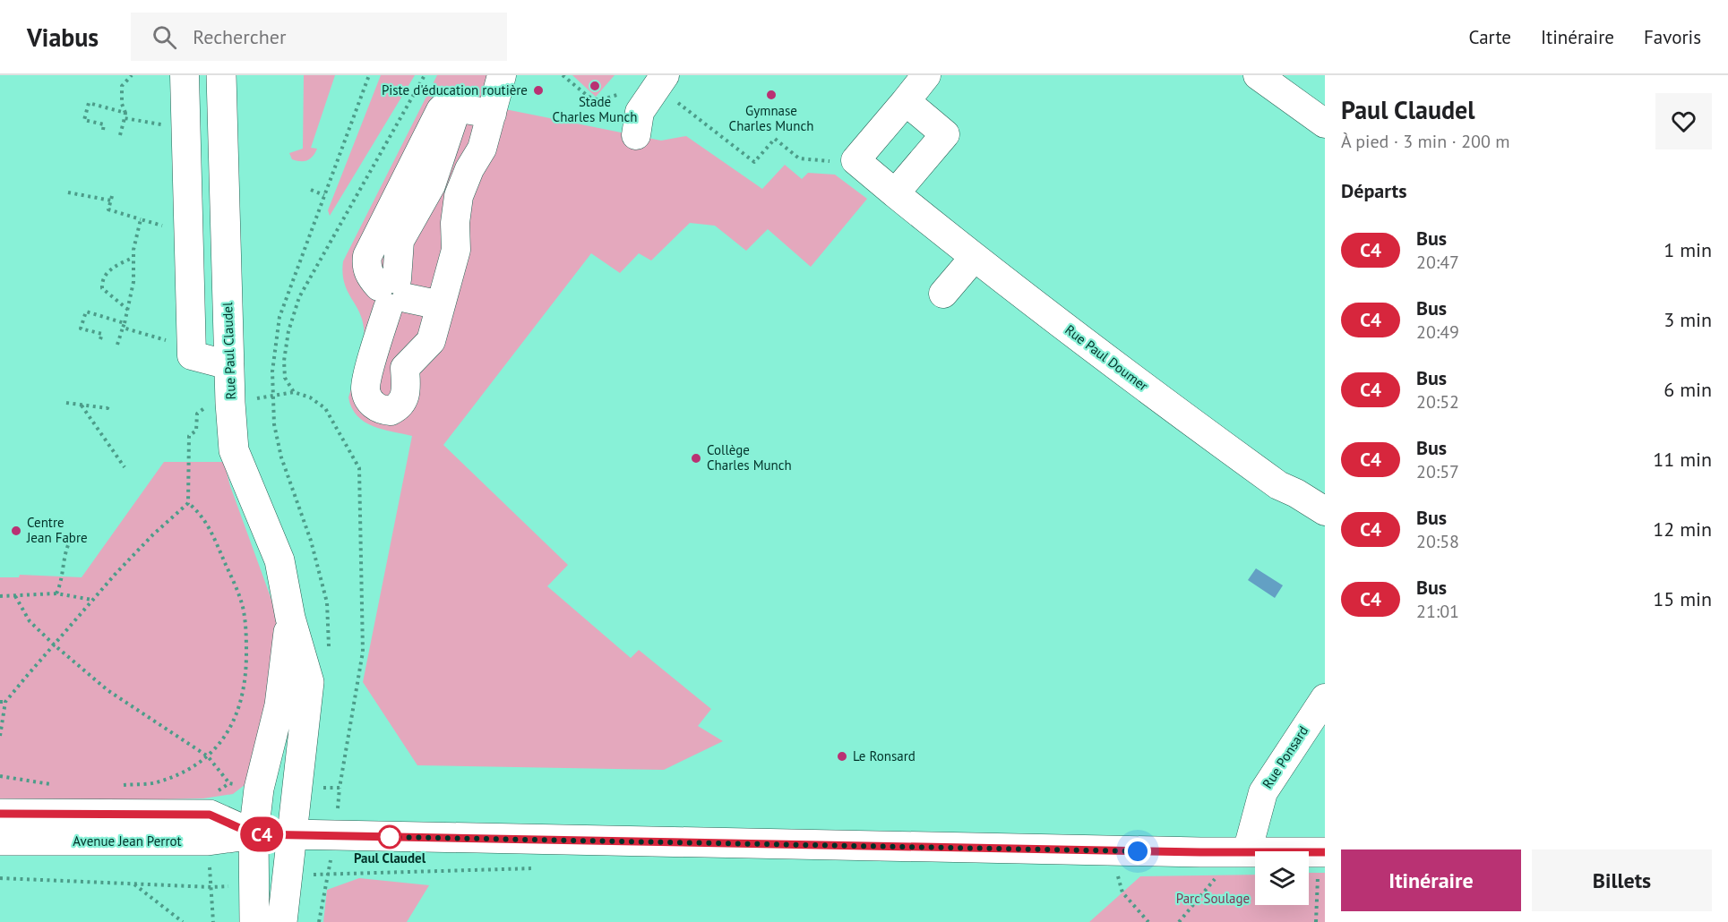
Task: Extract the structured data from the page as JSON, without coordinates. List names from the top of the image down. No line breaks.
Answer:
{"streets":{"main road":["Rue Paul Claudel","Avenue Jean Perrot"],"street":["Rue Paul Doumer","Rue Ponsard"]},"crossings":[["Rue Paul Claudel","Avenue Jean Perrot"],["Rue Ponsard","Avenue Jean Perrot"]],"parks":["Parc Soulage"],"places":["Stade Charles Munch","Piste d'éducation routière","Gymnase Charles Munch","Collège Charles Munch","Centre Jean Fabre","Le Ronsard","Paul Claudel"],"lines":["bus line C4"],"page":{"header":"Viabus","search":"Rechercher","nav":["Carte","Itinéraire","Favoris"],"on_map":"C4","heading":[["Paul Claudel","À pied · 3 min · 200 m"],"Départs"],"list":[{"mark":"C4","name":"Bus","note":"20:47","value":"1 min"},{"mark":"C4","name":"Bus","note":"20:49","value":"3 min"},{"mark":"C4","name":"Bus","note":"20:52","value":"6 min"},{"mark":"C4","name":"Bus","note":"20:57","value":"11 min"},{"mark":"C4","name":"Bus","note":"20:58","value":"12 min"},{"mark":"C4","name":"Bus","note":"21:01","value":"15 min"}],"buttons":["Itinéraire","Billets"]}}
